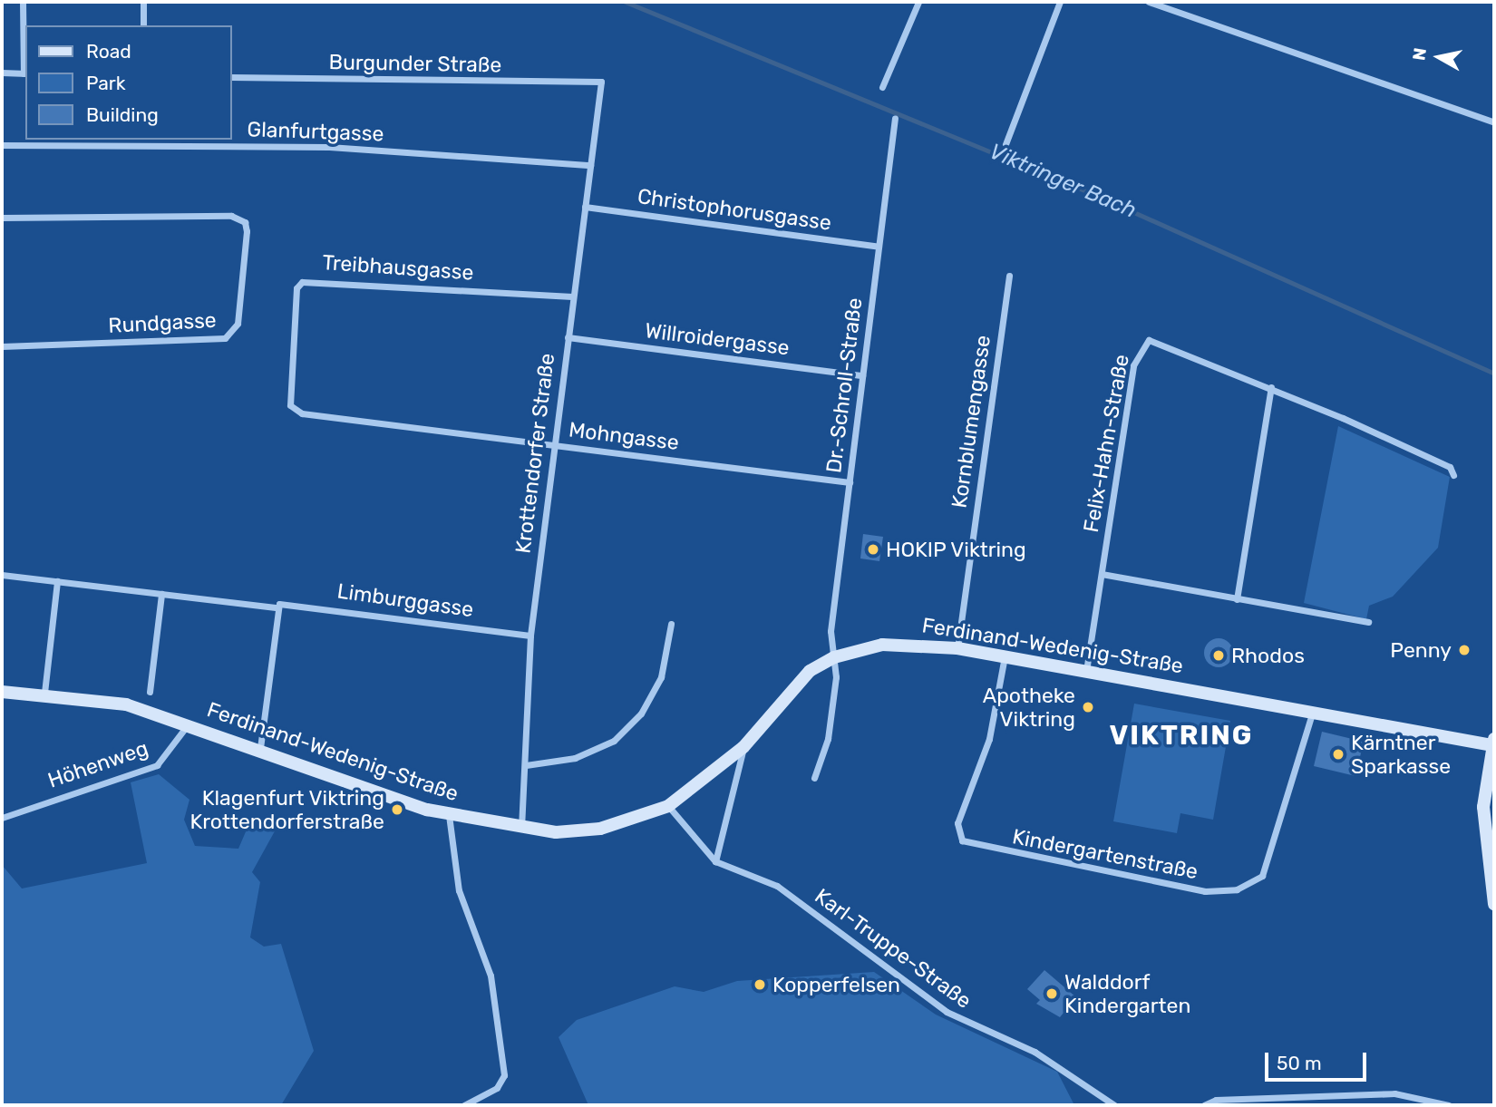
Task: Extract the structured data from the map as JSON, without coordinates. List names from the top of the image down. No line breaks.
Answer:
{"streets":{"street":["Burgunder Straße","Glanfurtgasse","Christophorusgasse","Treibhausgasse","Rundgasse","Willroidergasse","Dr.-Schroll-Straße","Kornblumengasse","Mohngasse","Felix-Hahn-Straße","Krottendorfer Straße","Limburggasse","Ferdinand-Wedenig-Straße","Höhenweg","Kindergartenstraße","Karl-Truppe-Straße"]},"crossings":[["Burgunder Straße","Krottendorfer Straße"],["Glanfurtgasse","Krottendorfer Straße"],["Christophorusgasse","Dr.-Schroll-Straße"],["Christophorusgasse","Krottendorfer Straße"],["Treibhausgasse","Mohngasse"],["Treibhausgasse","Krottendorfer Straße"],["Willroidergasse","Dr.-Schroll-Straße"],["Willroidergasse","Krottendorfer Straße"],["Dr.-Schroll-Straße","Mohngasse"],["Dr.-Schroll-Straße","Ferdinand-Wedenig-Straße"],["Kornblumengasse","Ferdinand-Wedenig-Straße"],["Mohngasse","Krottendorfer Straße"],["Felix-Hahn-Straße","Ferdinand-Wedenig-Straße"],["Krottendorfer Straße","Limburggasse"],["Krottendorfer Straße","Ferdinand-Wedenig-Straße"],["Ferdinand-Wedenig-Straße","Höhenweg"],["Ferdinand-Wedenig-Straße","Kindergartenstraße"],["Ferdinand-Wedenig-Straße","Karl-Truppe-Straße"]],"districts":["VIKTRING"],"water":["Viktringer Bach"],"places":["HOKIP Viktring","Penny","Rhodos","Apotheke Viktring","Kärntner Sparkasse","Klagenfurt Viktring Krottendorferstraße","Kopperfelsen","Walddorf Kindergarten"],"legend":["Road","Park","Building"],"scale_bar":"50 m","north":"left"}
